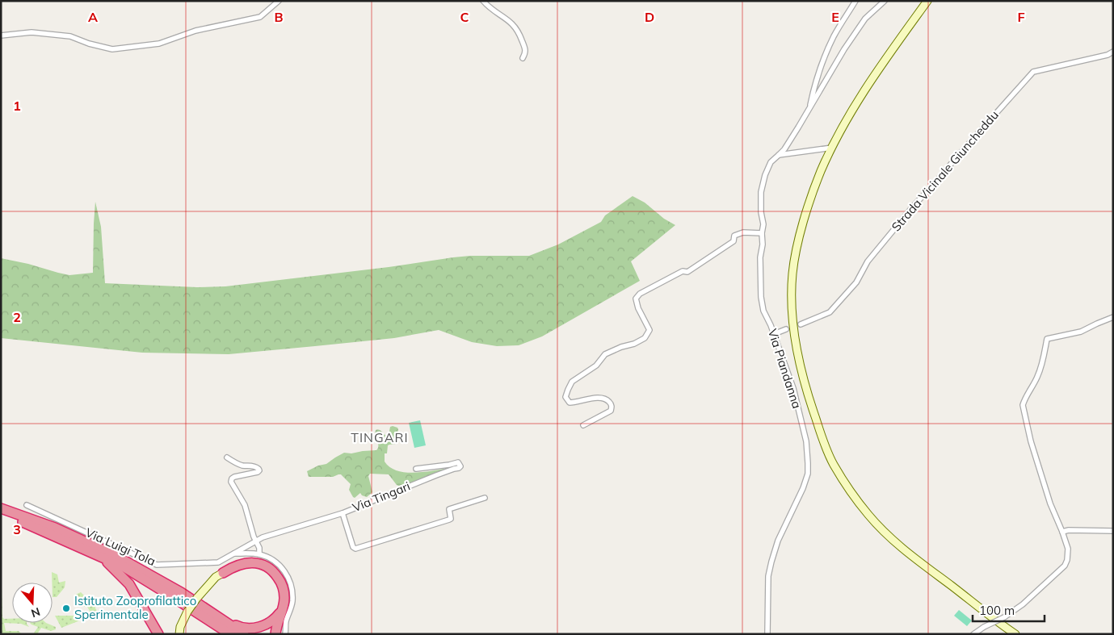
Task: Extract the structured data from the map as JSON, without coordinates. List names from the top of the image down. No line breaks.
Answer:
{"streets":{"street":["Strada Vicinale Giuncheddu","Via Piandanna","Via Tingari","Via Luigi Tola"]},"crossings":[["Via Tingari","Via Luigi Tola"]],"districts":["TINGARI"],"places":["Istituto Zooprofilattico Sperimentale"],"scale_bar":"100 m","north":"bottom","grid":{"columns":["A","B","C","D","E","F"],"rows":["1","2","3"]}}
